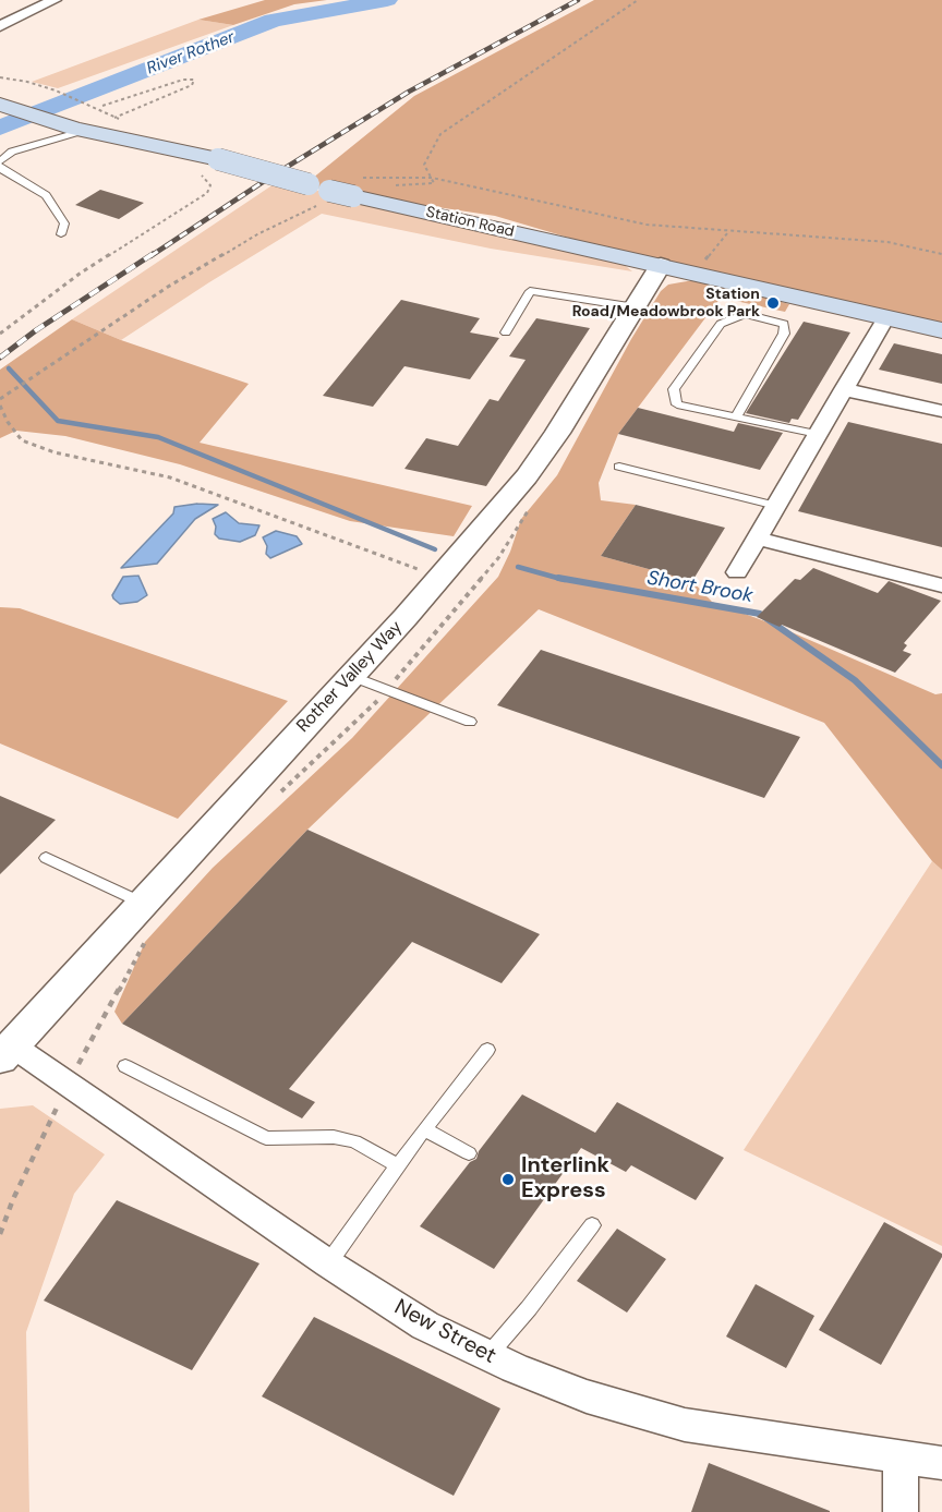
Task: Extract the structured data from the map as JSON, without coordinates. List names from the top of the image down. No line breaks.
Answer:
{"streets":{"main road":["Station Road"],"street":["Rother Valley Way","New Street"]},"crossings":[["Station Road","Rother Valley Way"],["Rother Valley Way","New Street"]],"water":["River Rother","Short Brook"],"places":["Station Road/Meadowbrook Park","Interlink Express"]}
